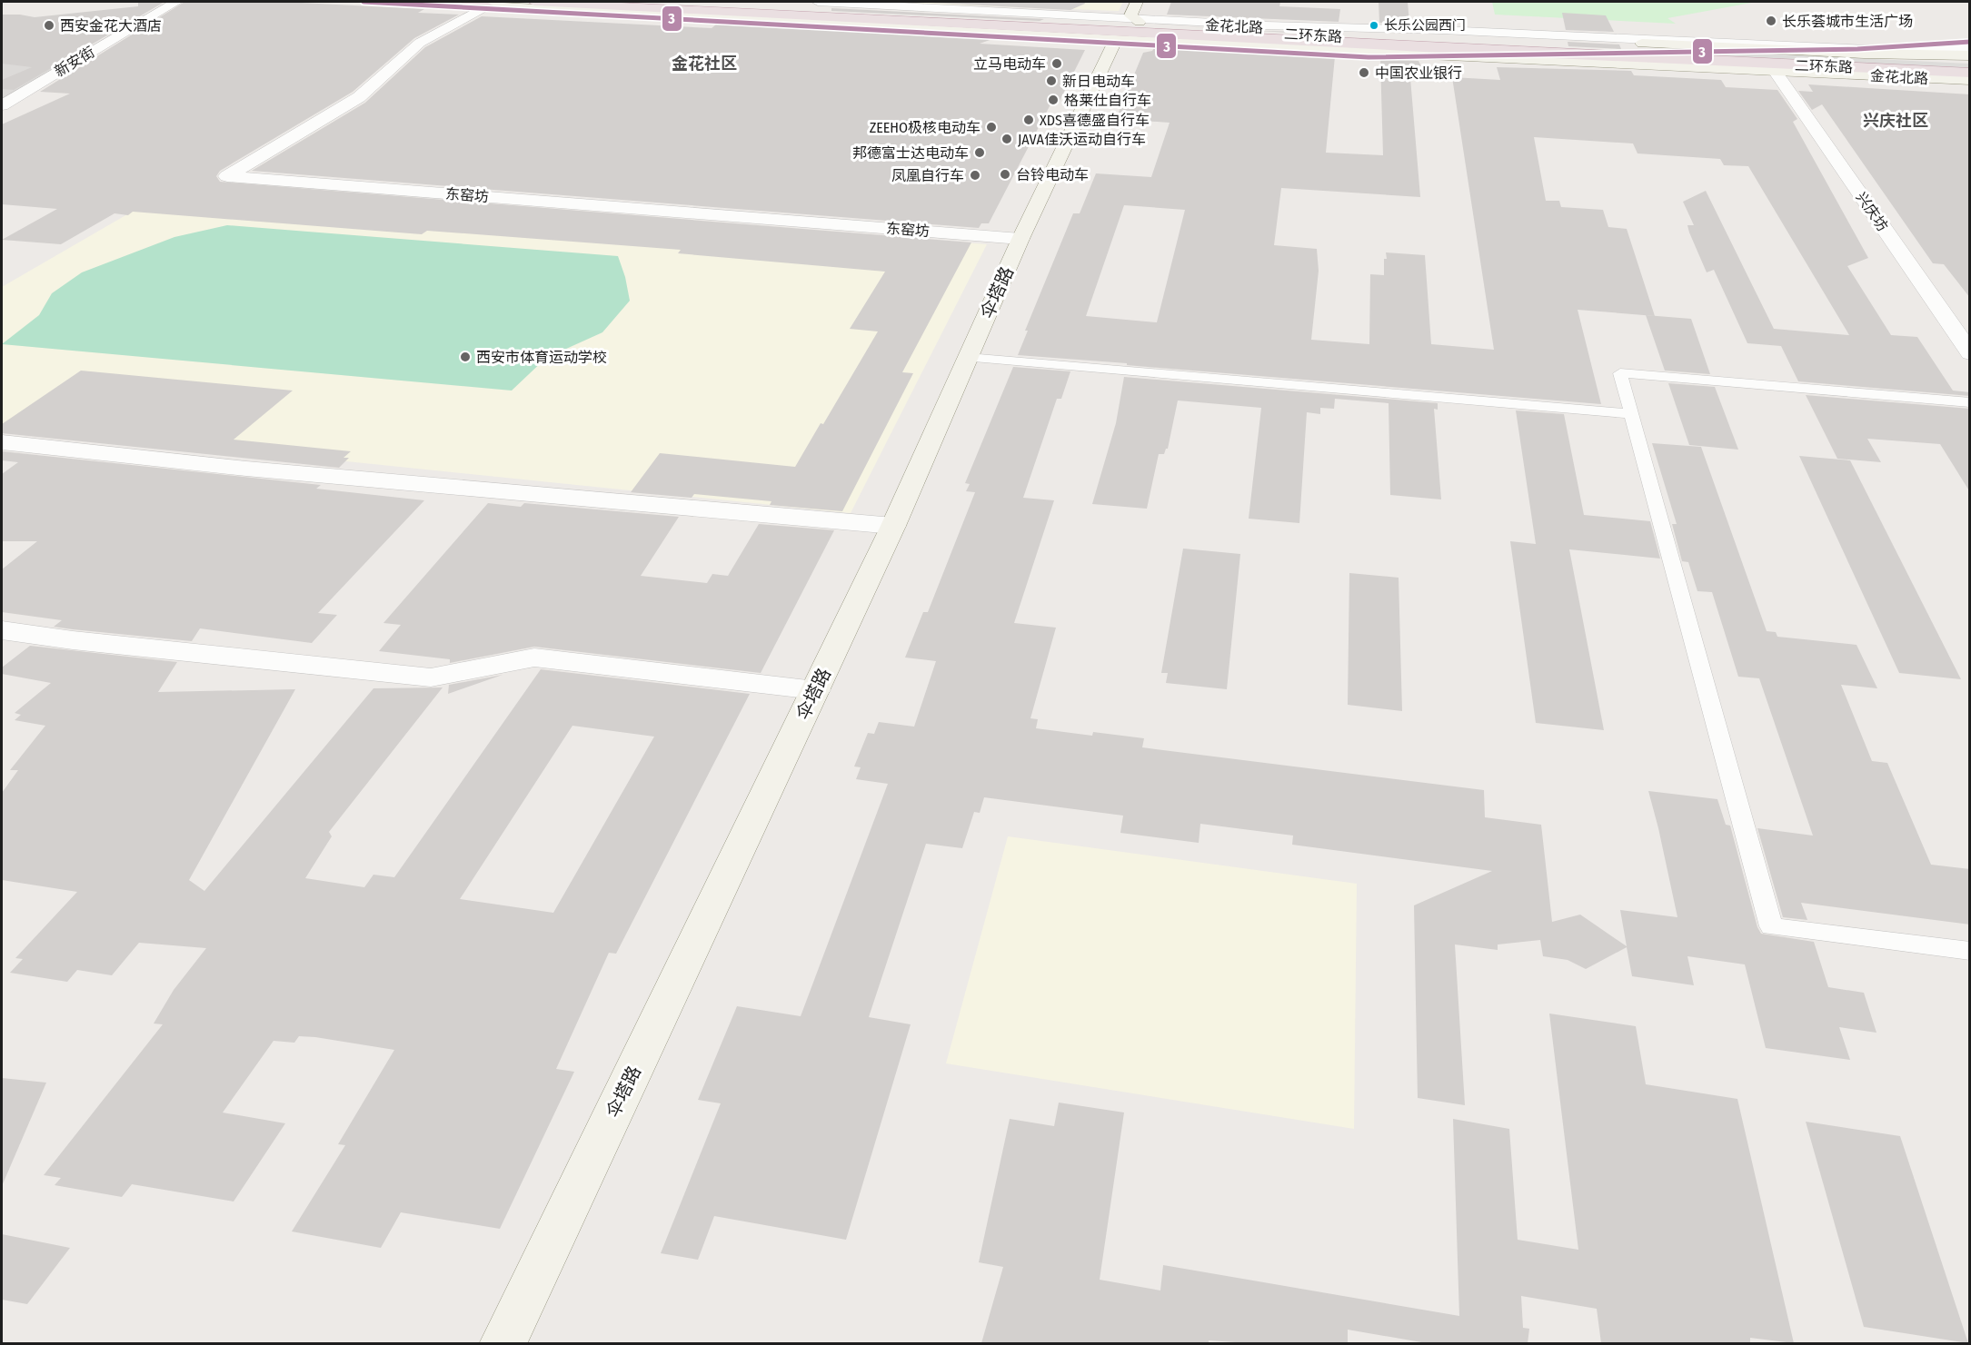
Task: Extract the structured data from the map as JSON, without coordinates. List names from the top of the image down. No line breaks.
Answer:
{"streets":{"highway":["二环东路"],"main road":["金花北路","伞塔路"],"street":["新安街","东窑坊","兴庆坊"]},"crossings":[["金花北路","二环东路"],["金花北路","东窑坊"],["金花北路","兴庆坊"],["金花北路","伞塔路"],["二环东路","兴庆坊"],["东窑坊","伞塔路"]],"districts":["金花社区","兴庆社区"],"places":["长乐荟城市生活广场","西安金花大酒店","长乐公园西门","立马电动车","中国农业银行","新日电动车","格莱仕自行车","XDS喜德盛自行车","ZEEHO极核电动车","JAVA佳沃运动自行车","邦德富士达电动车","台铃电动车","凤凰自行车","西安市体育运动学校"],"lines":["transit line 3"]}
